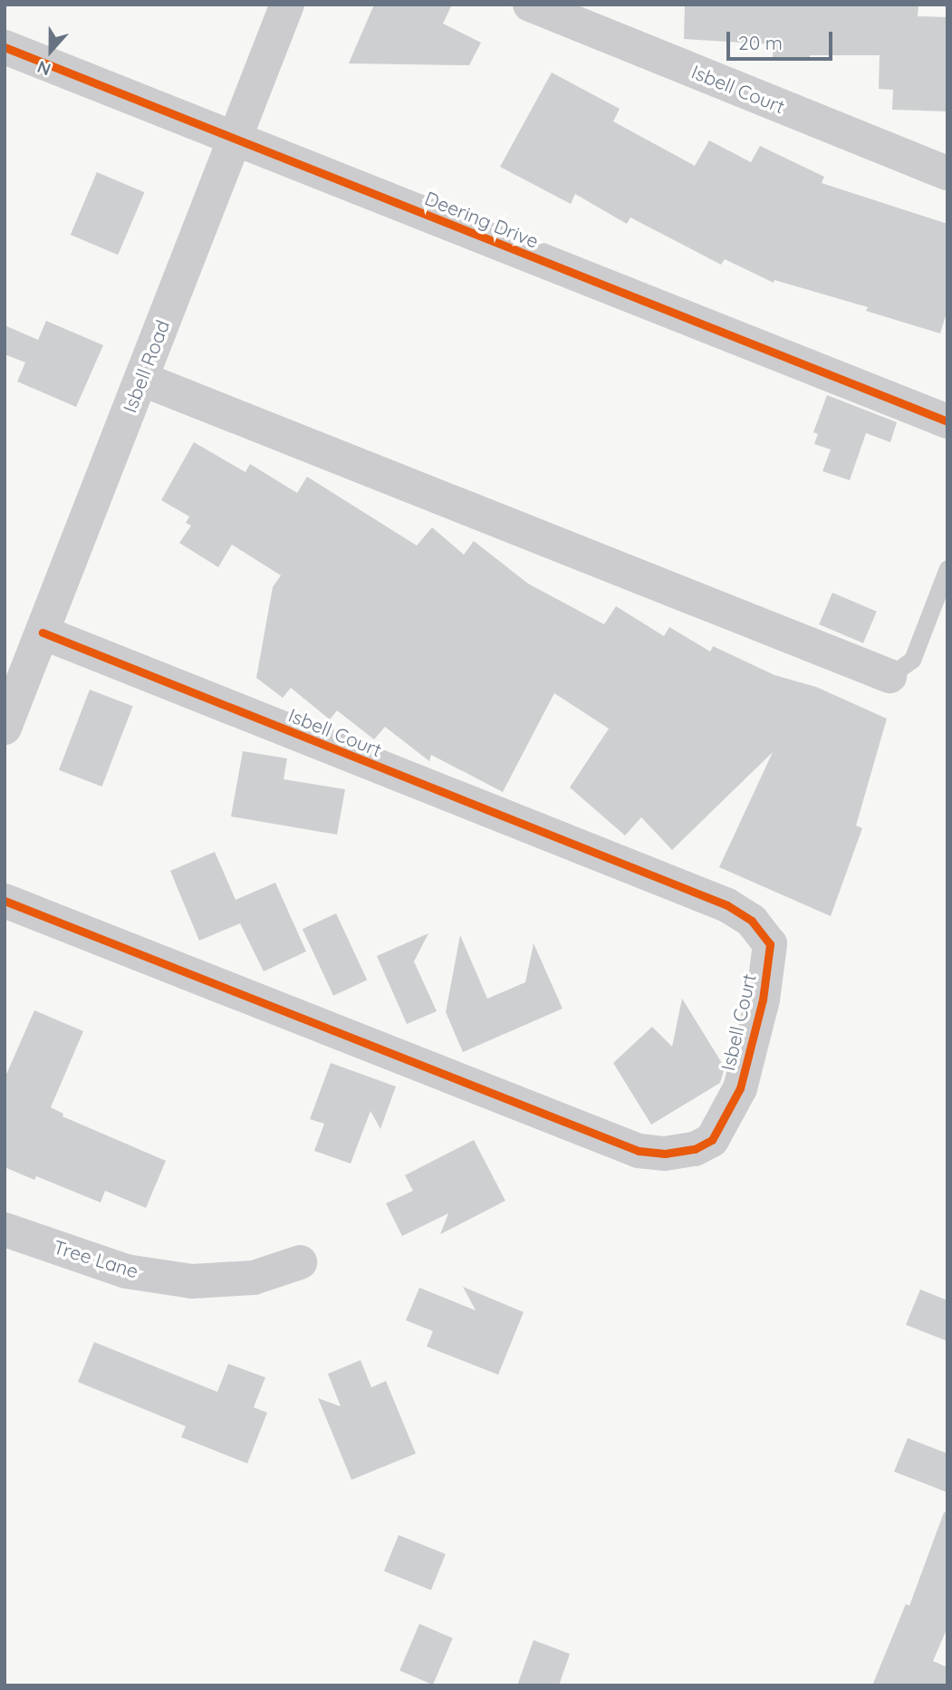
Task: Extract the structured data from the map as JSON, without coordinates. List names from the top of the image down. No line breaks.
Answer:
{"streets":{"street":["Isbell Court","Deering Drive","Isbell Road","Tree Lane"]},"crossings":[["Isbell Court","Isbell Road"],["Deering Drive","Isbell Road"]],"scale_bar":"20 m","north":"bottom"}
